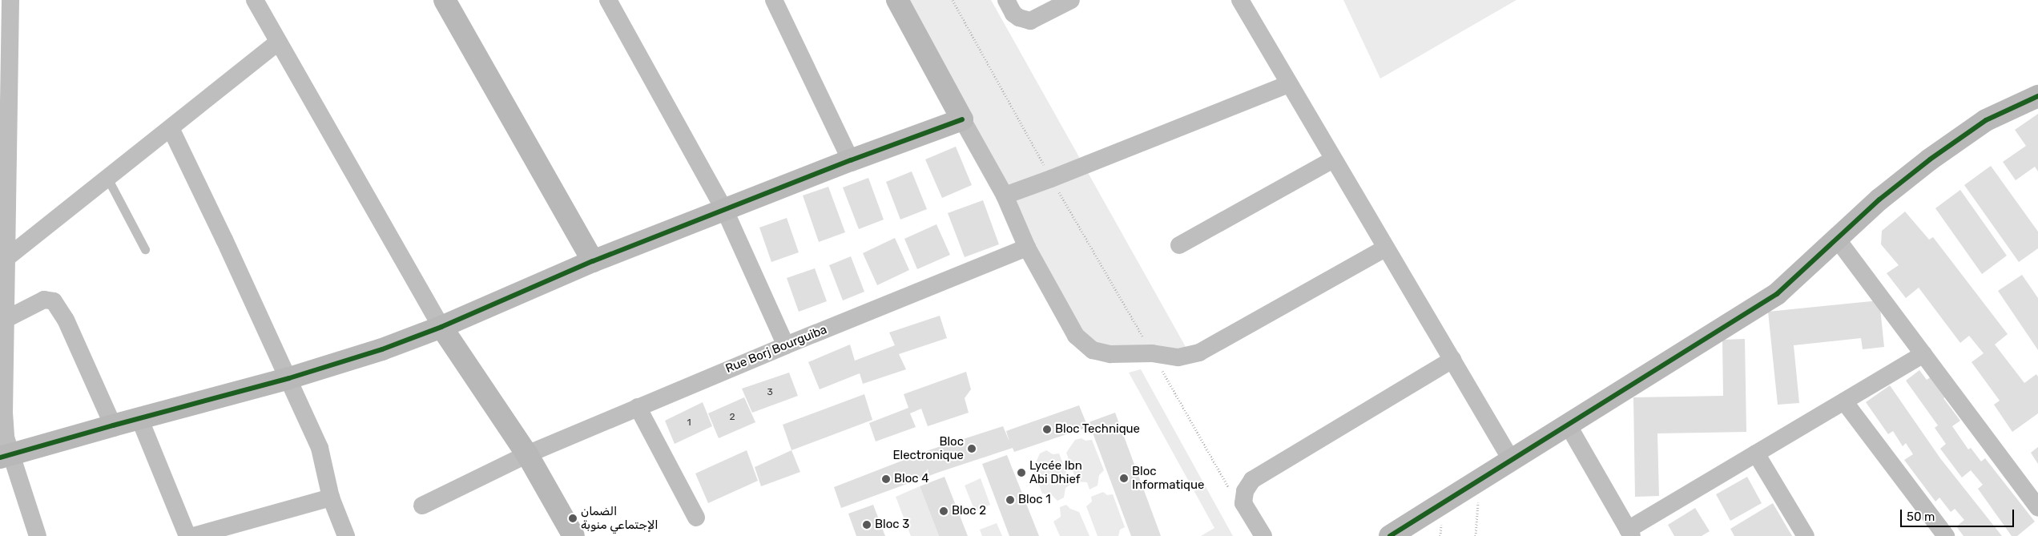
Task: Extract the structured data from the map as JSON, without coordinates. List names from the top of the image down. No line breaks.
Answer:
{"streets":{"street":["Rue Borj Bourguiba"]},"places":["Bloc Technique","Bloc Electronique","Lycée Ibn Abi Dhief","Bloc Informatique","Bloc 4","Bloc 1","Bloc 2","الضمان الإجتماعي منوبة","Bloc 3"],"house_numbers":["3","2","1"],"scale_bar":"50 m"}
